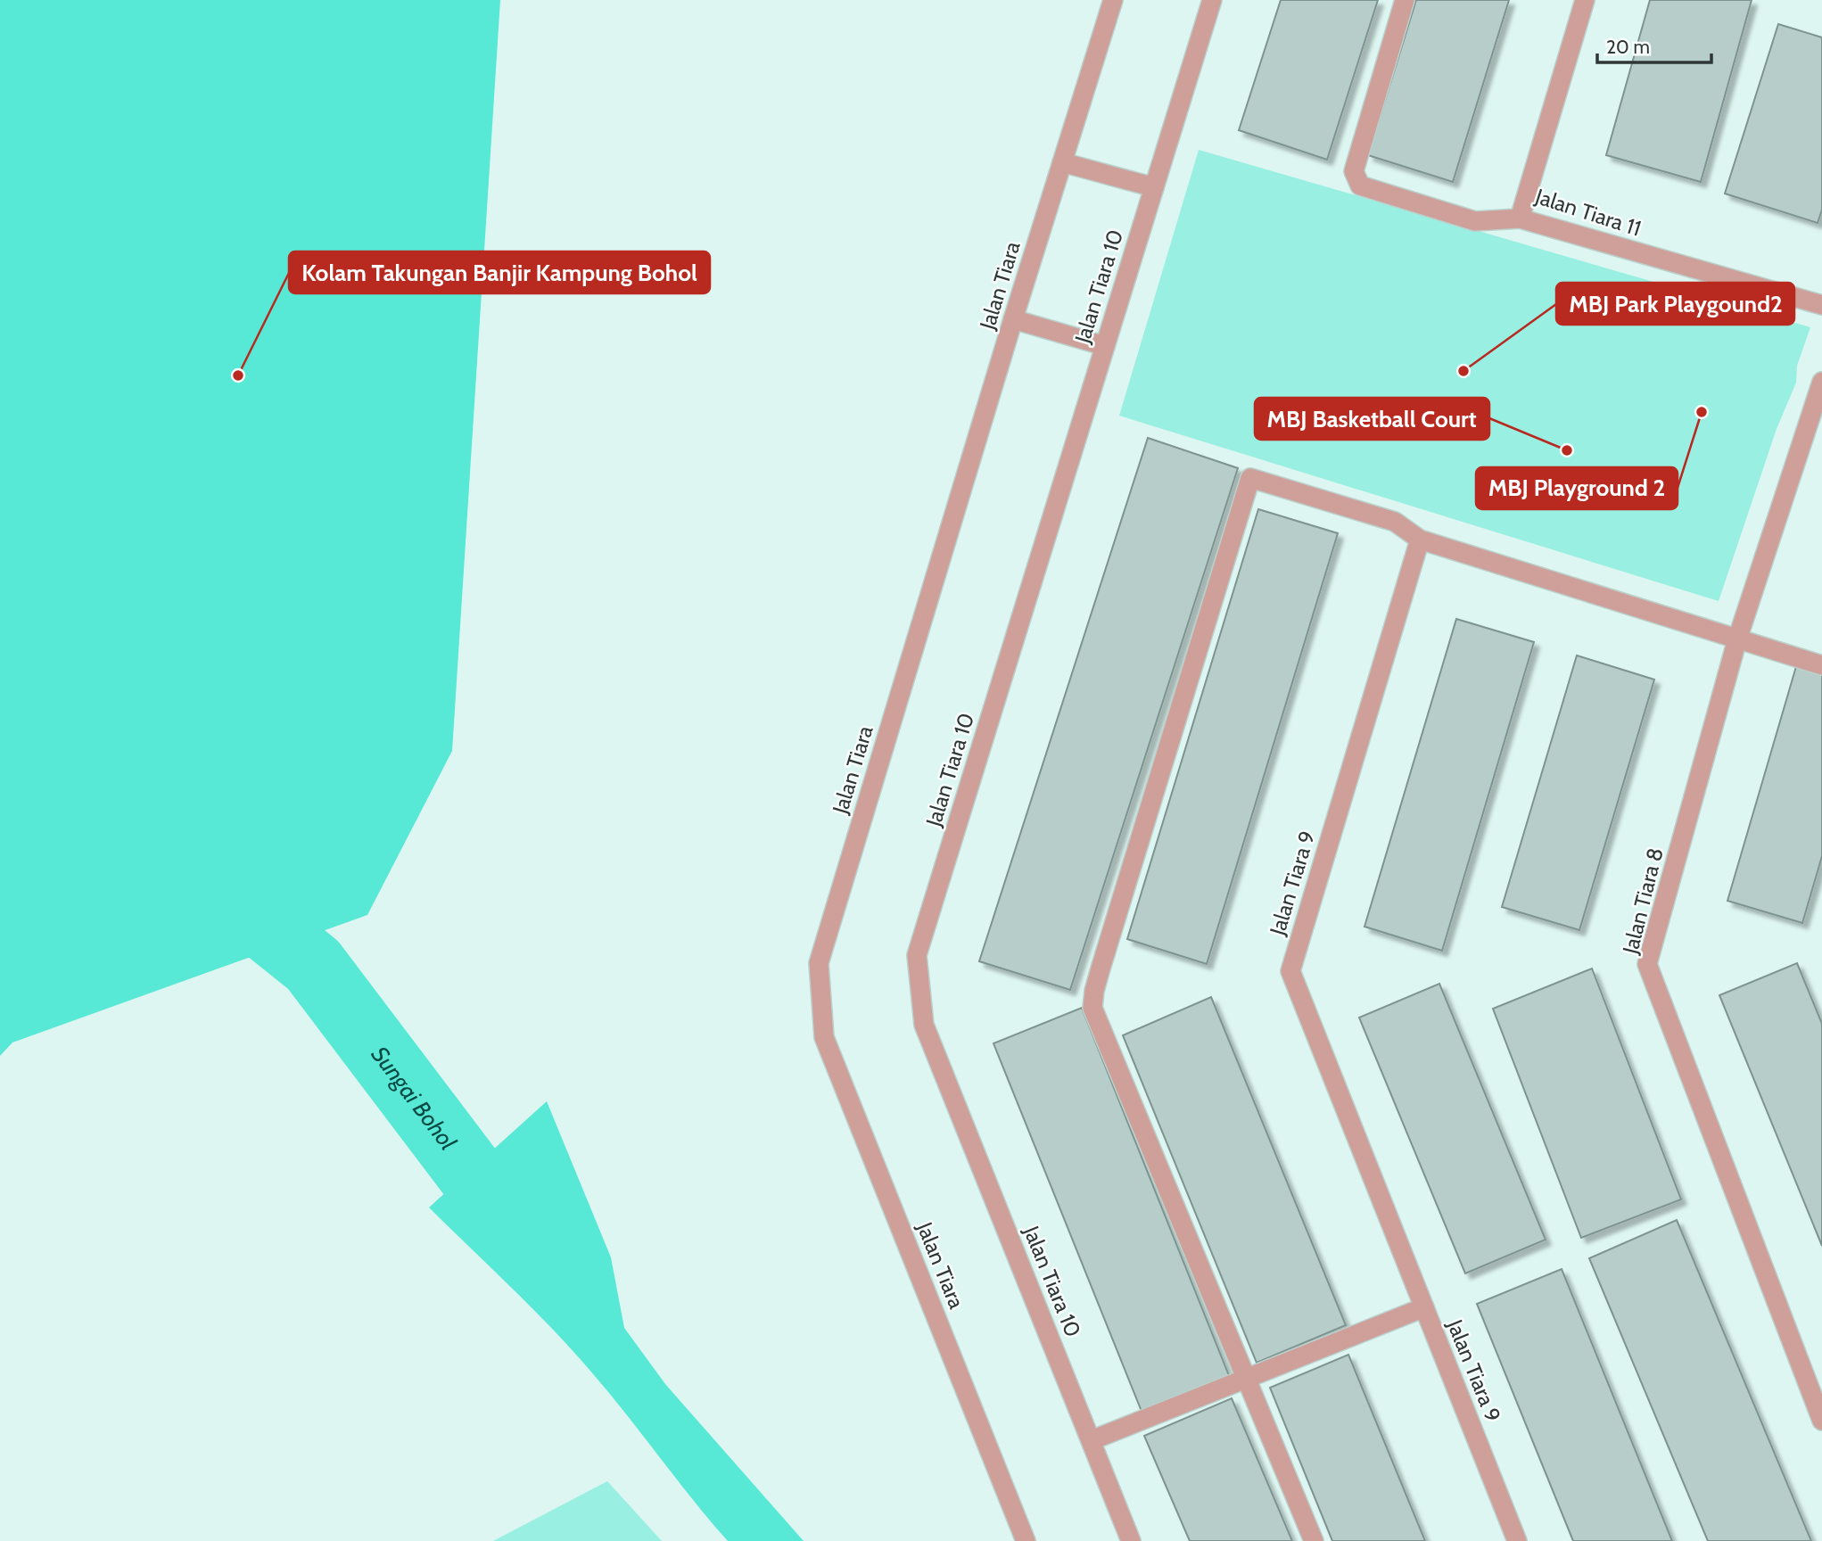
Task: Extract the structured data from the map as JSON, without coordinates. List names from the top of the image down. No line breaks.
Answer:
{"streets":{"street":["Jalan Tiara 11","Jalan Tiara","Jalan Tiara 10","Jalan Tiara 9","Jalan Tiara 8"]},"water":["Sungai Bohol"],"places":["MBJ Park Playgound2","Kolam Takungan Banjir Kampung Bohol","MBJ Playground 2","MBJ Basketball Court"],"scale_bar":"20 m"}
